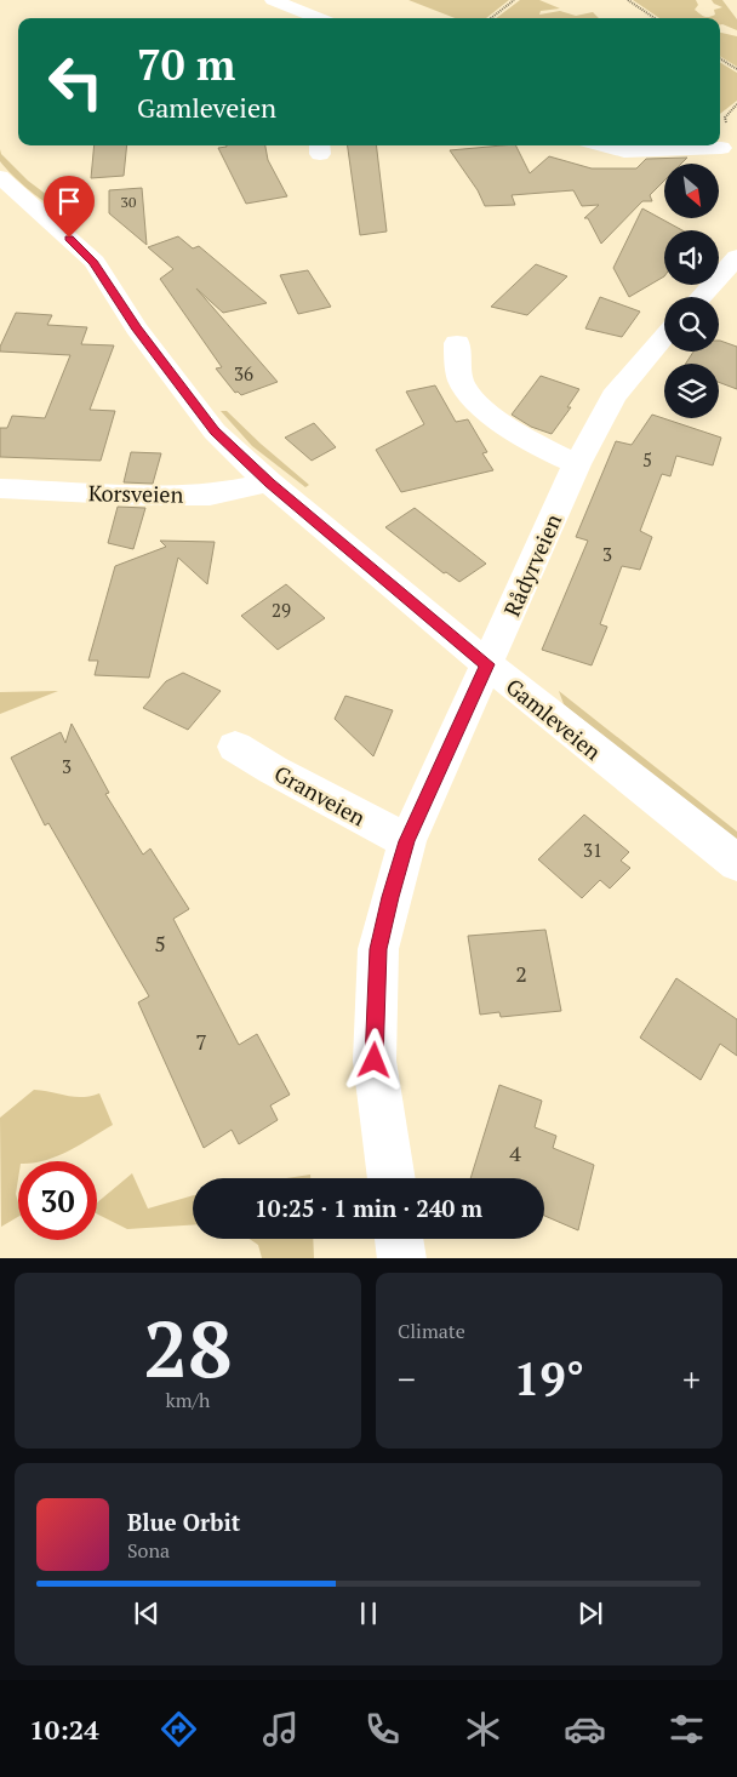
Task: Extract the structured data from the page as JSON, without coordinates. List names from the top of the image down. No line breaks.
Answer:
{"streets":{"street":["Korsveien","Rådyrveien","Gamleveien","Granveien"]},"crossings":[["Korsveien","Gamleveien"],["Rådyrveien","Gamleveien"]],"house_numbers":["30","36","5","3","29","3","31","5","2","7","4"],"north":"bottom right","page":{"turn":["70 m","Gamleveien"],"limit":"30","trip":"10:25 · 1 min · 240 m","tile":[["28","km/h"],"Climate"],"heat":["−","19°","+"],"song":["Blue Orbit","Sona"],"tabs":"10:24"}}
